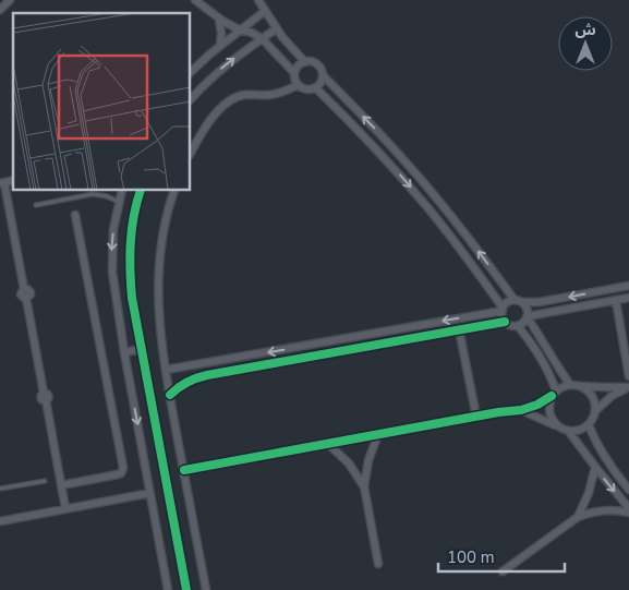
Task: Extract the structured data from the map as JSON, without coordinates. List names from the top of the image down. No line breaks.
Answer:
{"scale_bar":"100 m","north":"top"}
